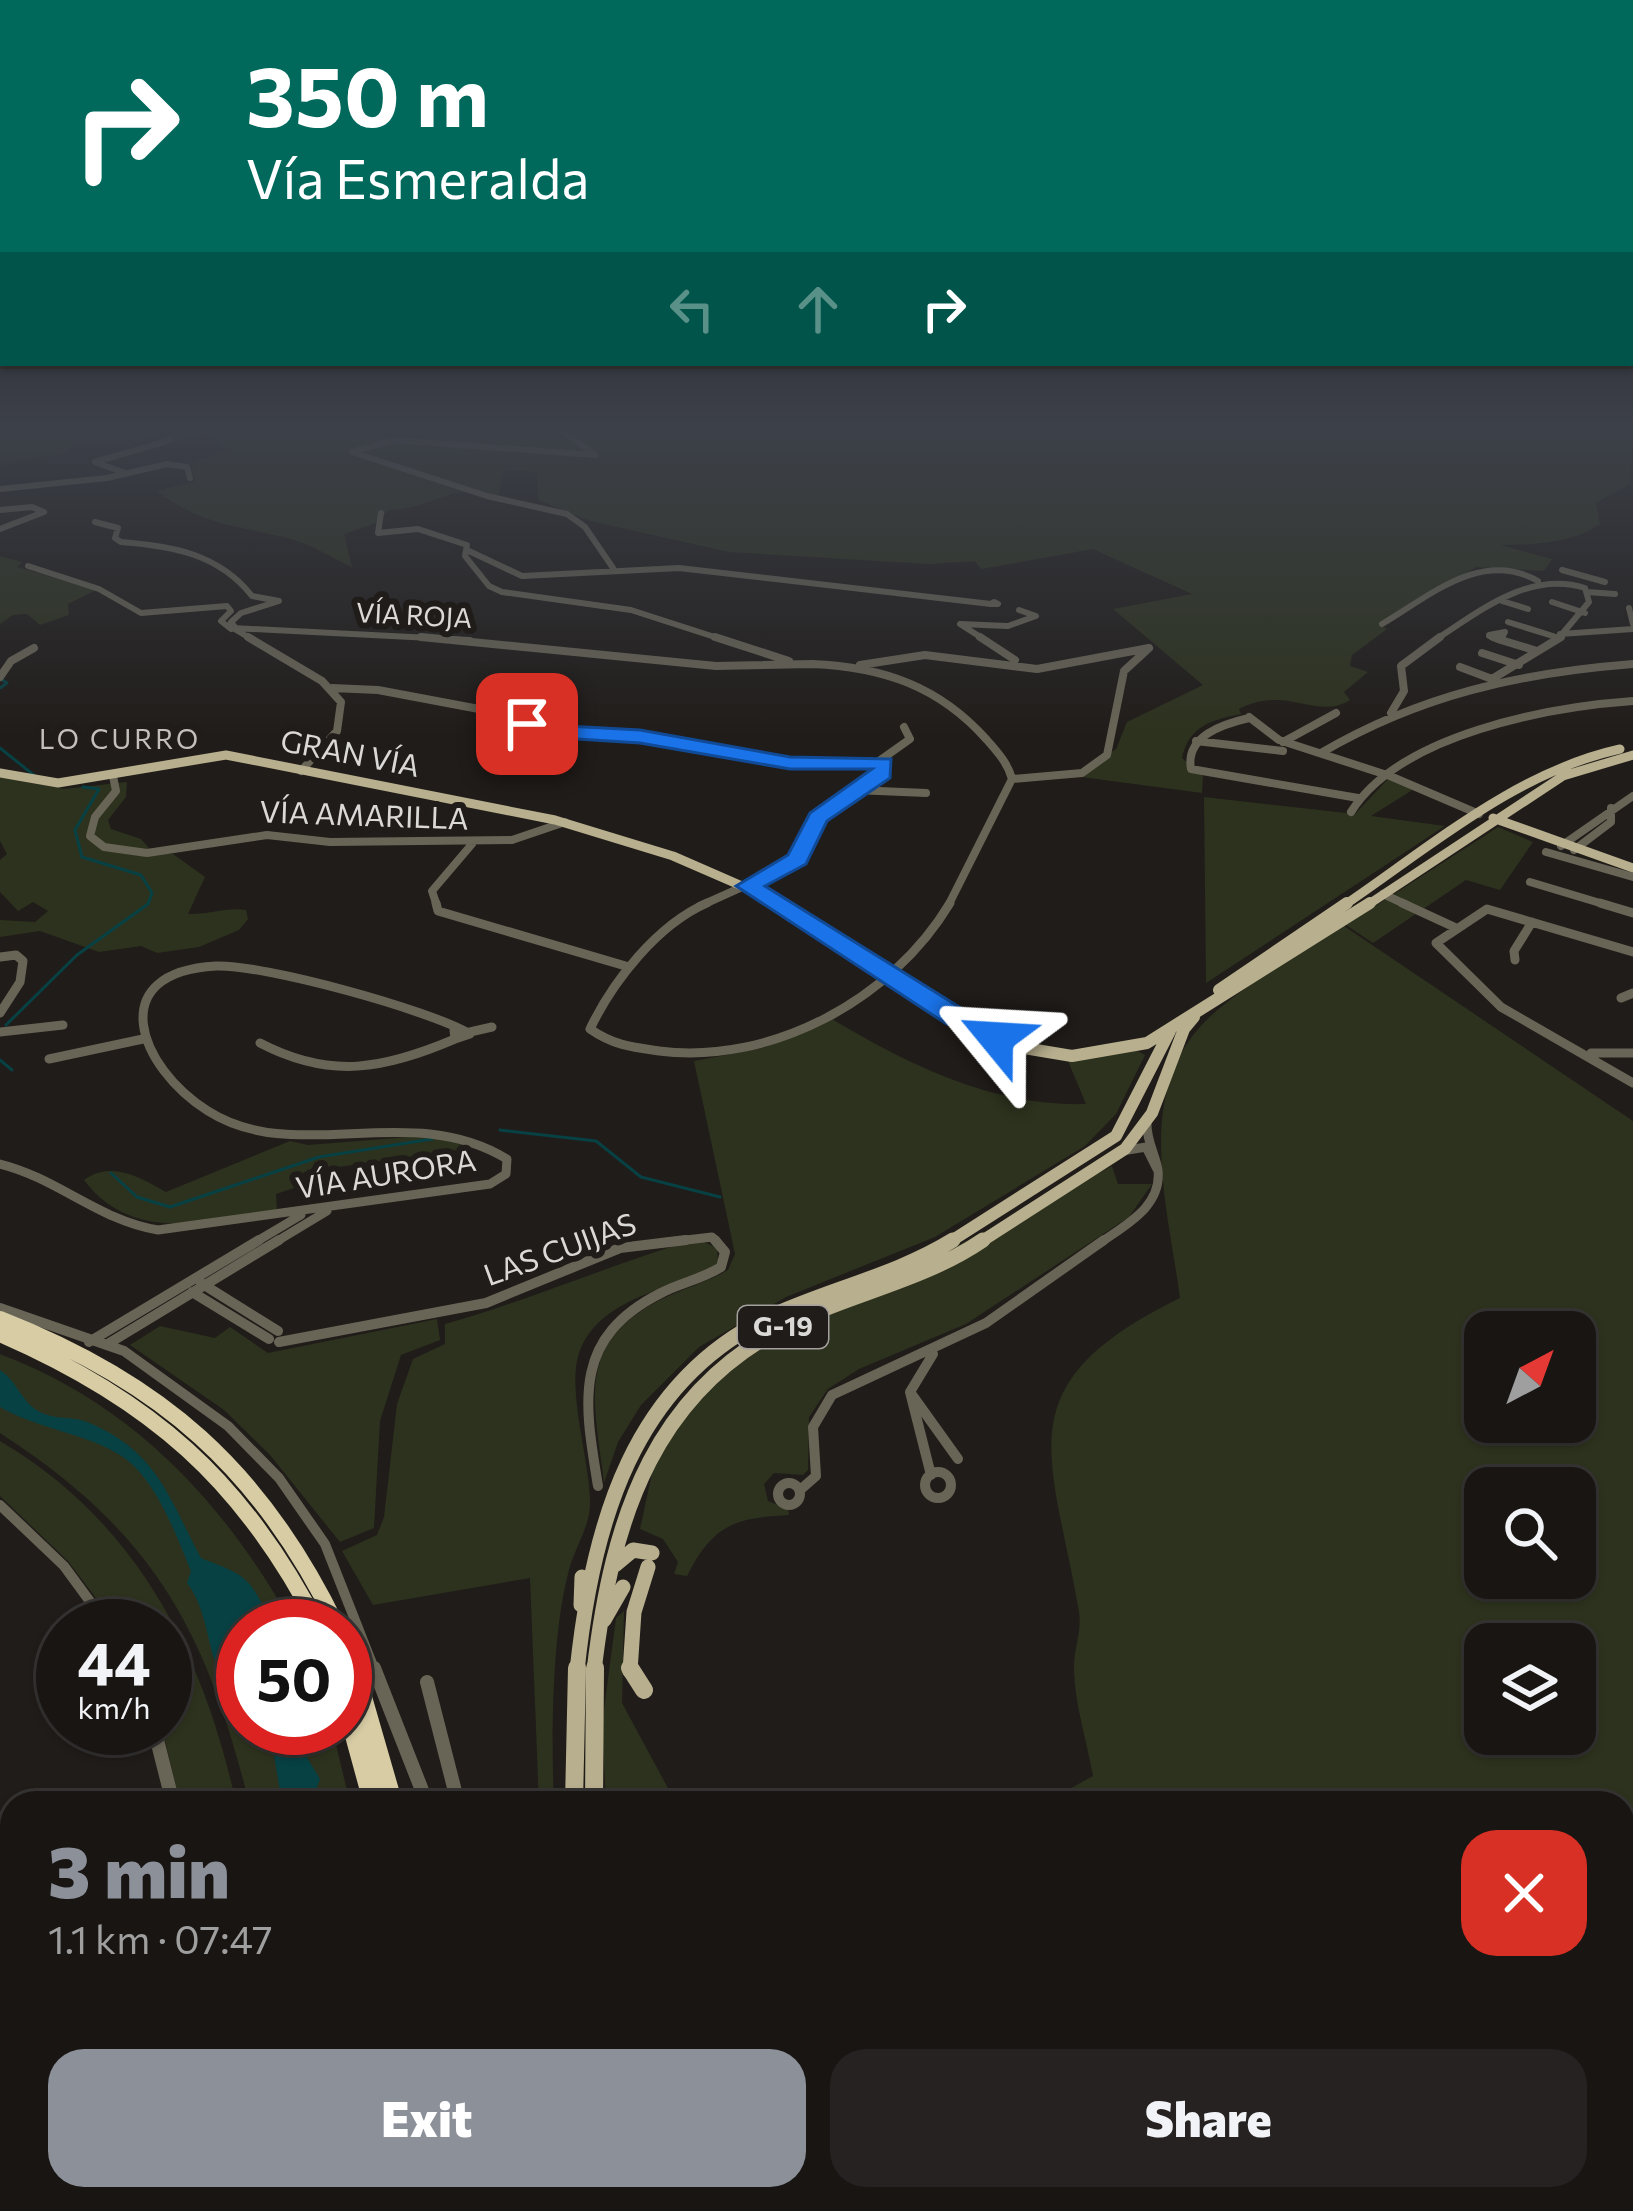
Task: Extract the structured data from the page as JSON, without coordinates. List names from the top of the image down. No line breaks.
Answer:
{"streets":{"main road":["GRAN VÍA","G-19"],"street":["VÍA ROJA","VÍA AMARILLA","VÍA AURORA","LAS CUIJAS"]},"crossings":[["GRAN VÍA","VÍA AMARILLA"],["GRAN VÍA","G-19"]],"districts":["LO CURRO"],"north":"top right","page":{"turn":["350 m","Vía Esmeralda"],"speed":"44 km/h","limit":"50","heading":["3 min","1.1 km · 07:47"],"buttons":["Exit","Share"]}}
